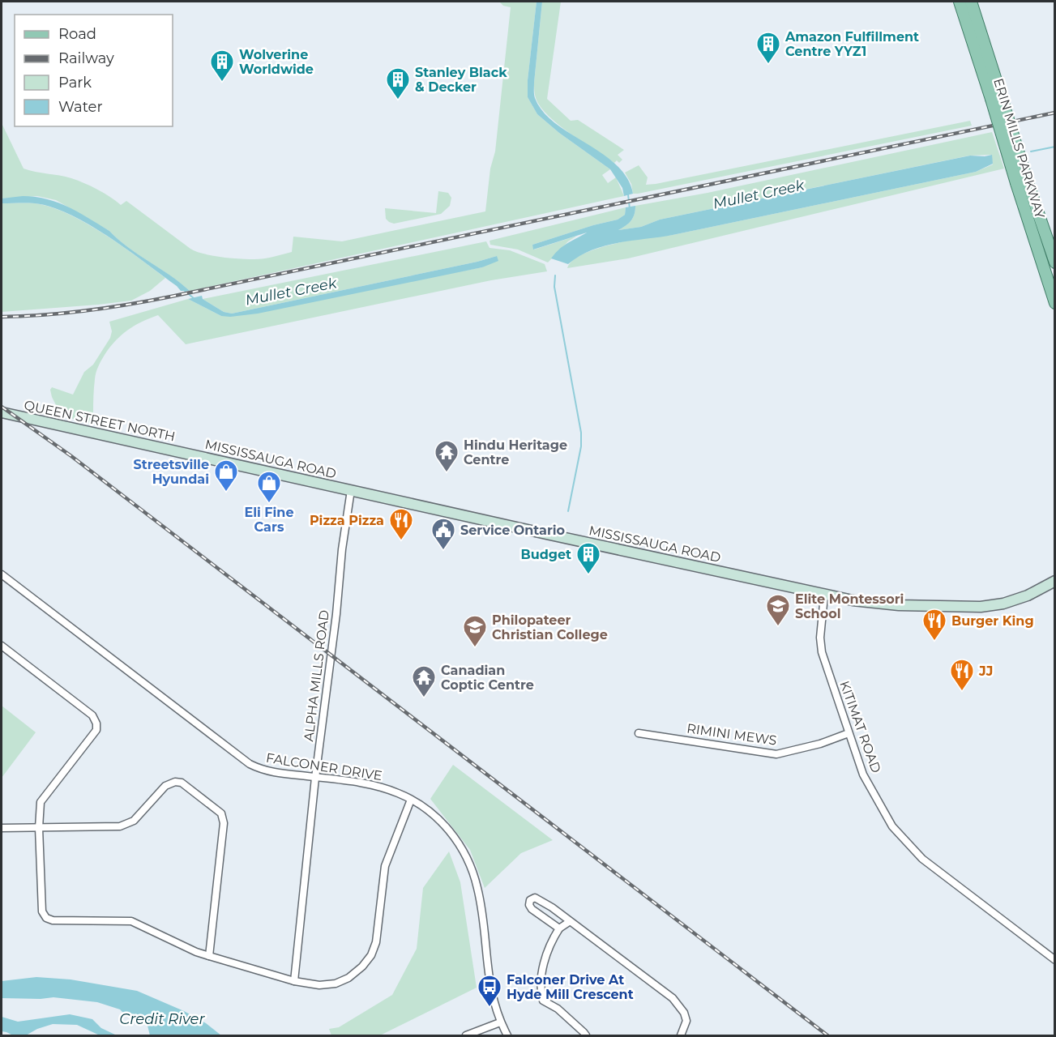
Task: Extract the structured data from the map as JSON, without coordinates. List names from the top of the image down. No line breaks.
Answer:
{"streets":{"main road":["ERIN MILLS PARKWAY","QUEEN STREET NORTH","MISSISSAUGA ROAD"],"street":["ALPHA MILLS ROAD","KITIMAT ROAD","RIMINI MEWS","FALCONER DRIVE"]},"crossings":[["QUEEN STREET NORTH","MISSISSAUGA ROAD"],["MISSISSAUGA ROAD","ALPHA MILLS ROAD"],["MISSISSAUGA ROAD","KITIMAT ROAD"],["ALPHA MILLS ROAD","FALCONER DRIVE"],["KITIMAT ROAD","RIMINI MEWS"]],"water":["Mullet Creek","Credit River"],"places":{"building":["Amazon Fulfillment Centre YYZ1","Wolverine Worldwide","Stanley Black & Decker","Budget"],"temple":["Hindu Heritage Centre","Canadian Coptic Centre"],"shop":["Streetsville Hyundai","Eli Fine Cars"],"restaurant":["Pizza Pizza","Burger King","JJ"],"public building":["Service Ontario"],"school or university":["Elite Montessori School","Philopateer Christian College"],"bus stop":["Falconer Drive At Hyde Mill Crescent"]},"legend":["Road","Railway","Park","Water"]}
